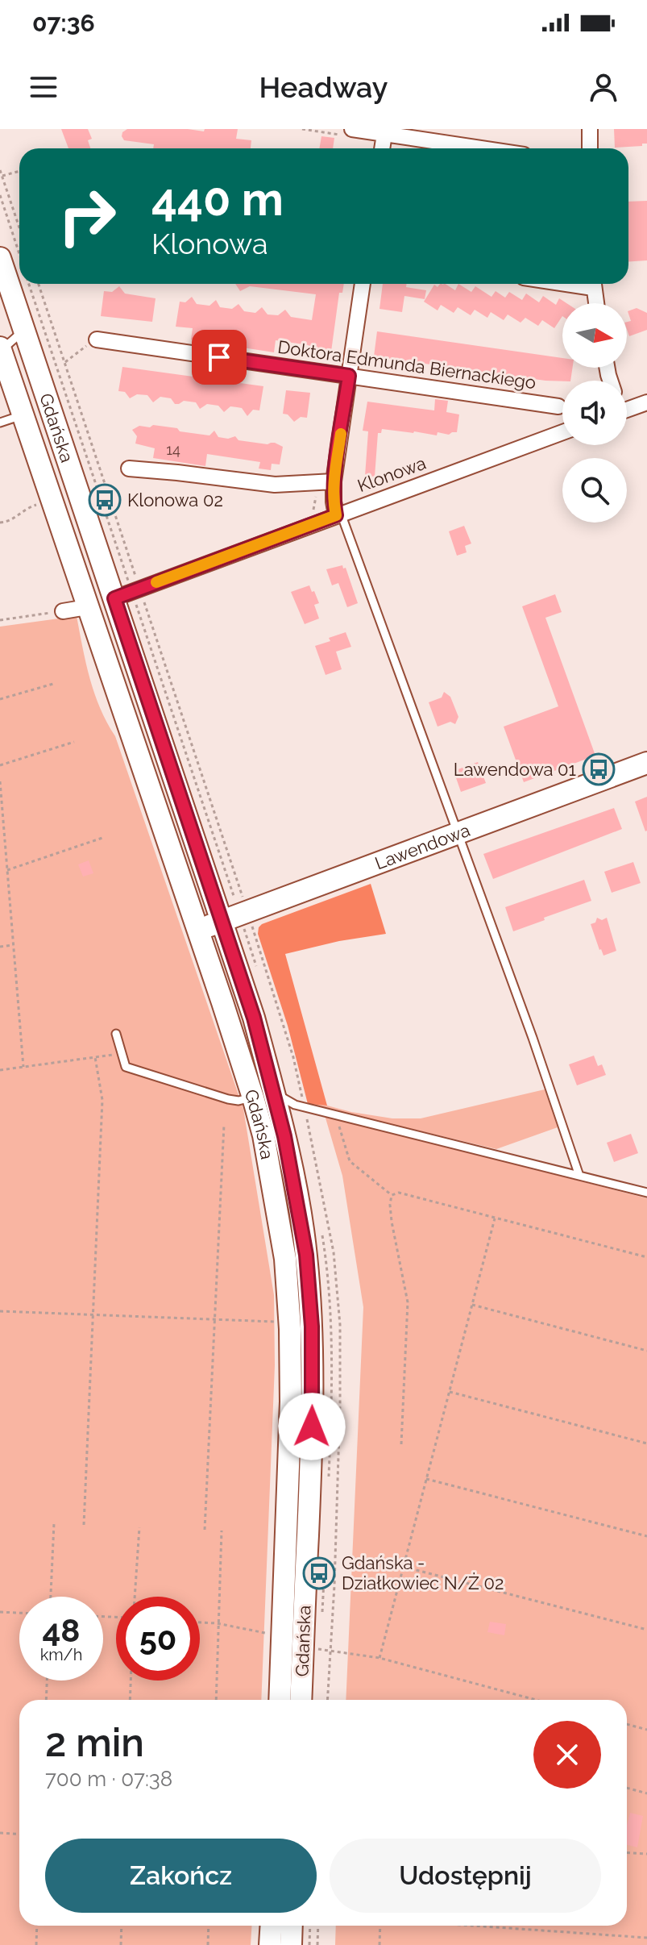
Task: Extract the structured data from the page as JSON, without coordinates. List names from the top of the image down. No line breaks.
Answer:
{"streets":{"main road":["Gdańska","Lawendowa"],"street":["Doktora Edmunda Biernackiego","Klonowa"]},"crossings":[["Gdańska","Klonowa"],["Gdańska","Lawendowa"]],"places":{"bus stop":["Klonowa 02","Lawendowa 01","Gdańska - Działkowiec N/Ż 02"]},"house_numbers":["14"],"north":"right","page":{"status":"07:36","header":"Headway","turn":["440 m","Klonowa"],"speed":"48 km/h","limit":"50","heading":["2 min","700 m · 07:38"],"buttons":["Zakończ","Udostępnij"]}}
